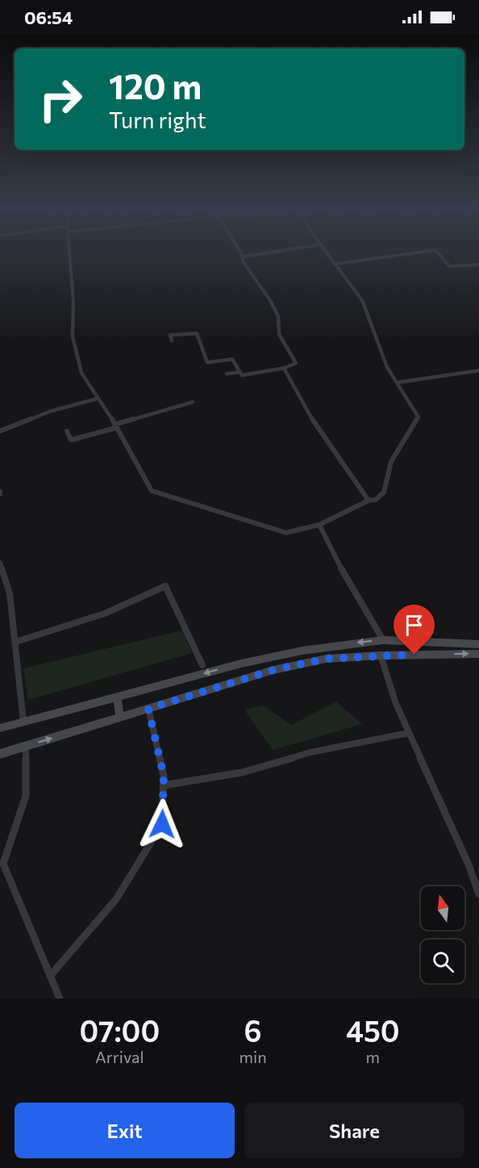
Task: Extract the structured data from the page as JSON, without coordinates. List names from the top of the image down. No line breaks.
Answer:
{"north":"top","page":{"status":"06:54","turn":["120 m","Turn right"],"eta":["07:00","Arrival","6","min","450","m"],"buttons":["Exit","Share"]}}
